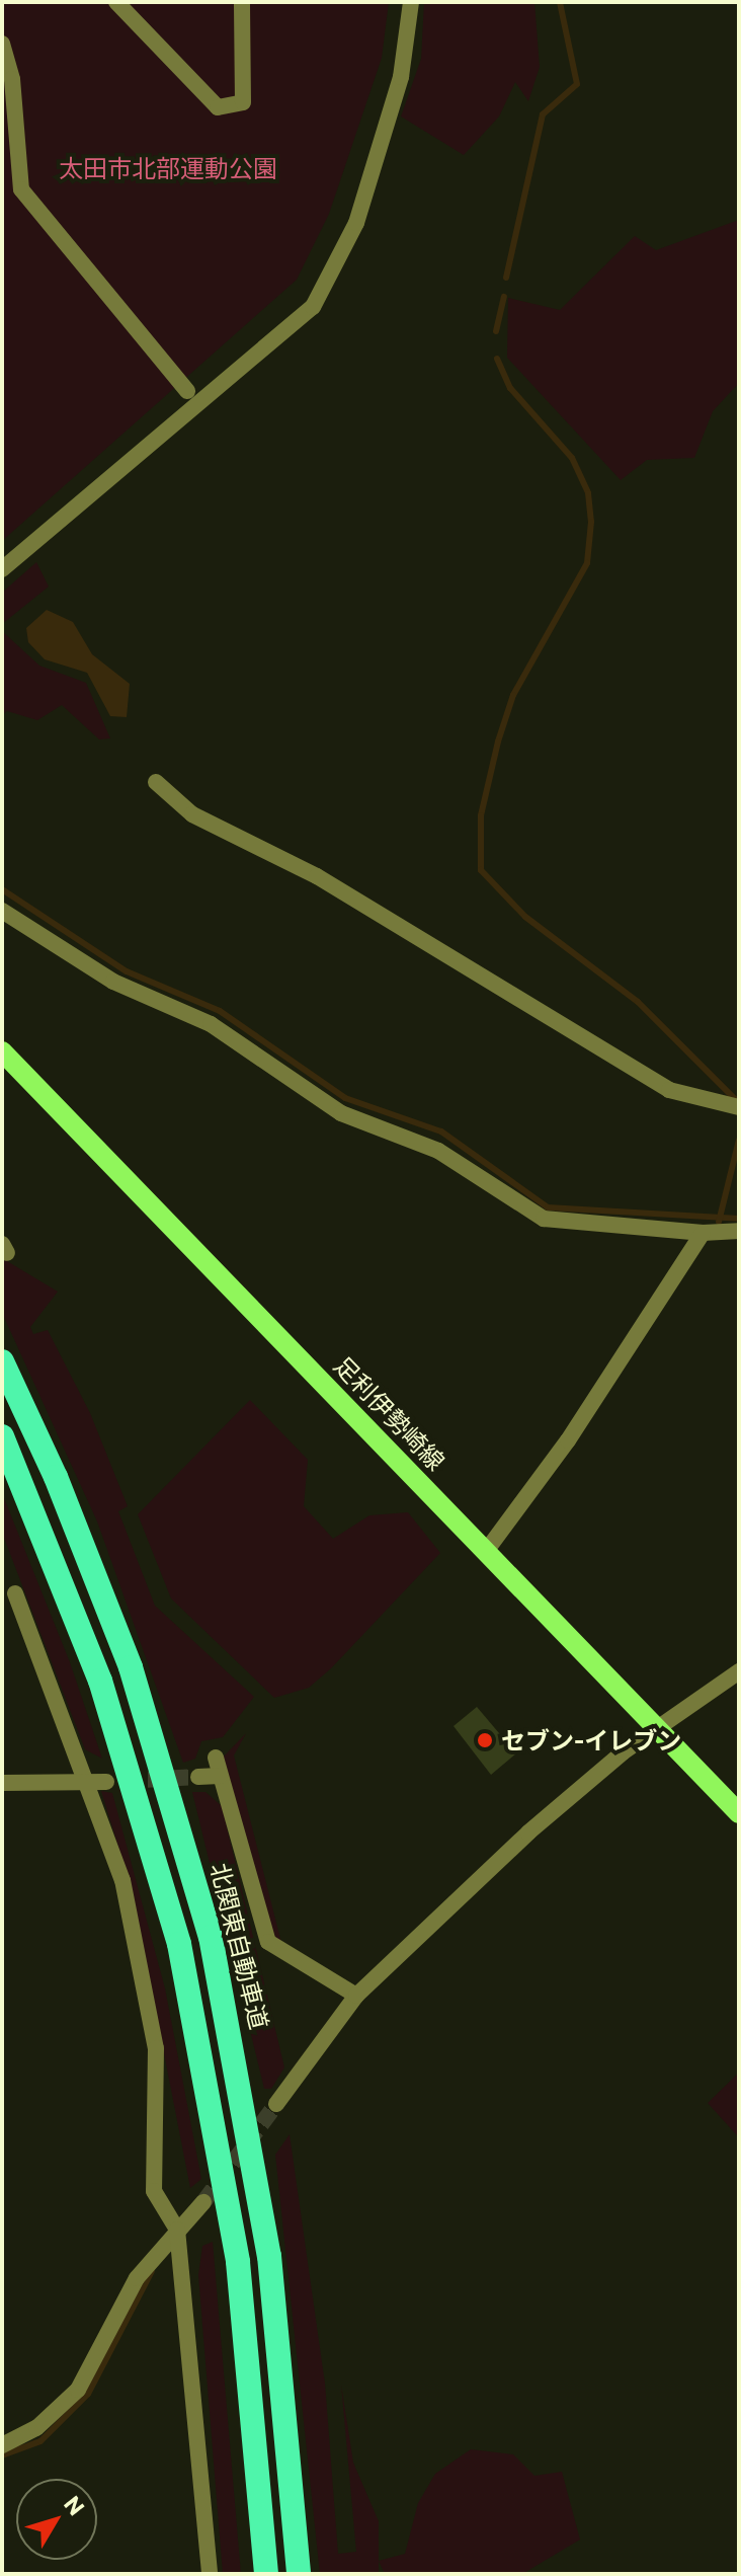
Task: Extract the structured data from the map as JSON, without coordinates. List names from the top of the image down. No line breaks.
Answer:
{"streets":{"highway":["北関東自動車道"],"main road":["足利伊勢崎線"]},"parks":["太田市北部運動公園"],"places":["セブン-イレブン"],"north":"top right"}
